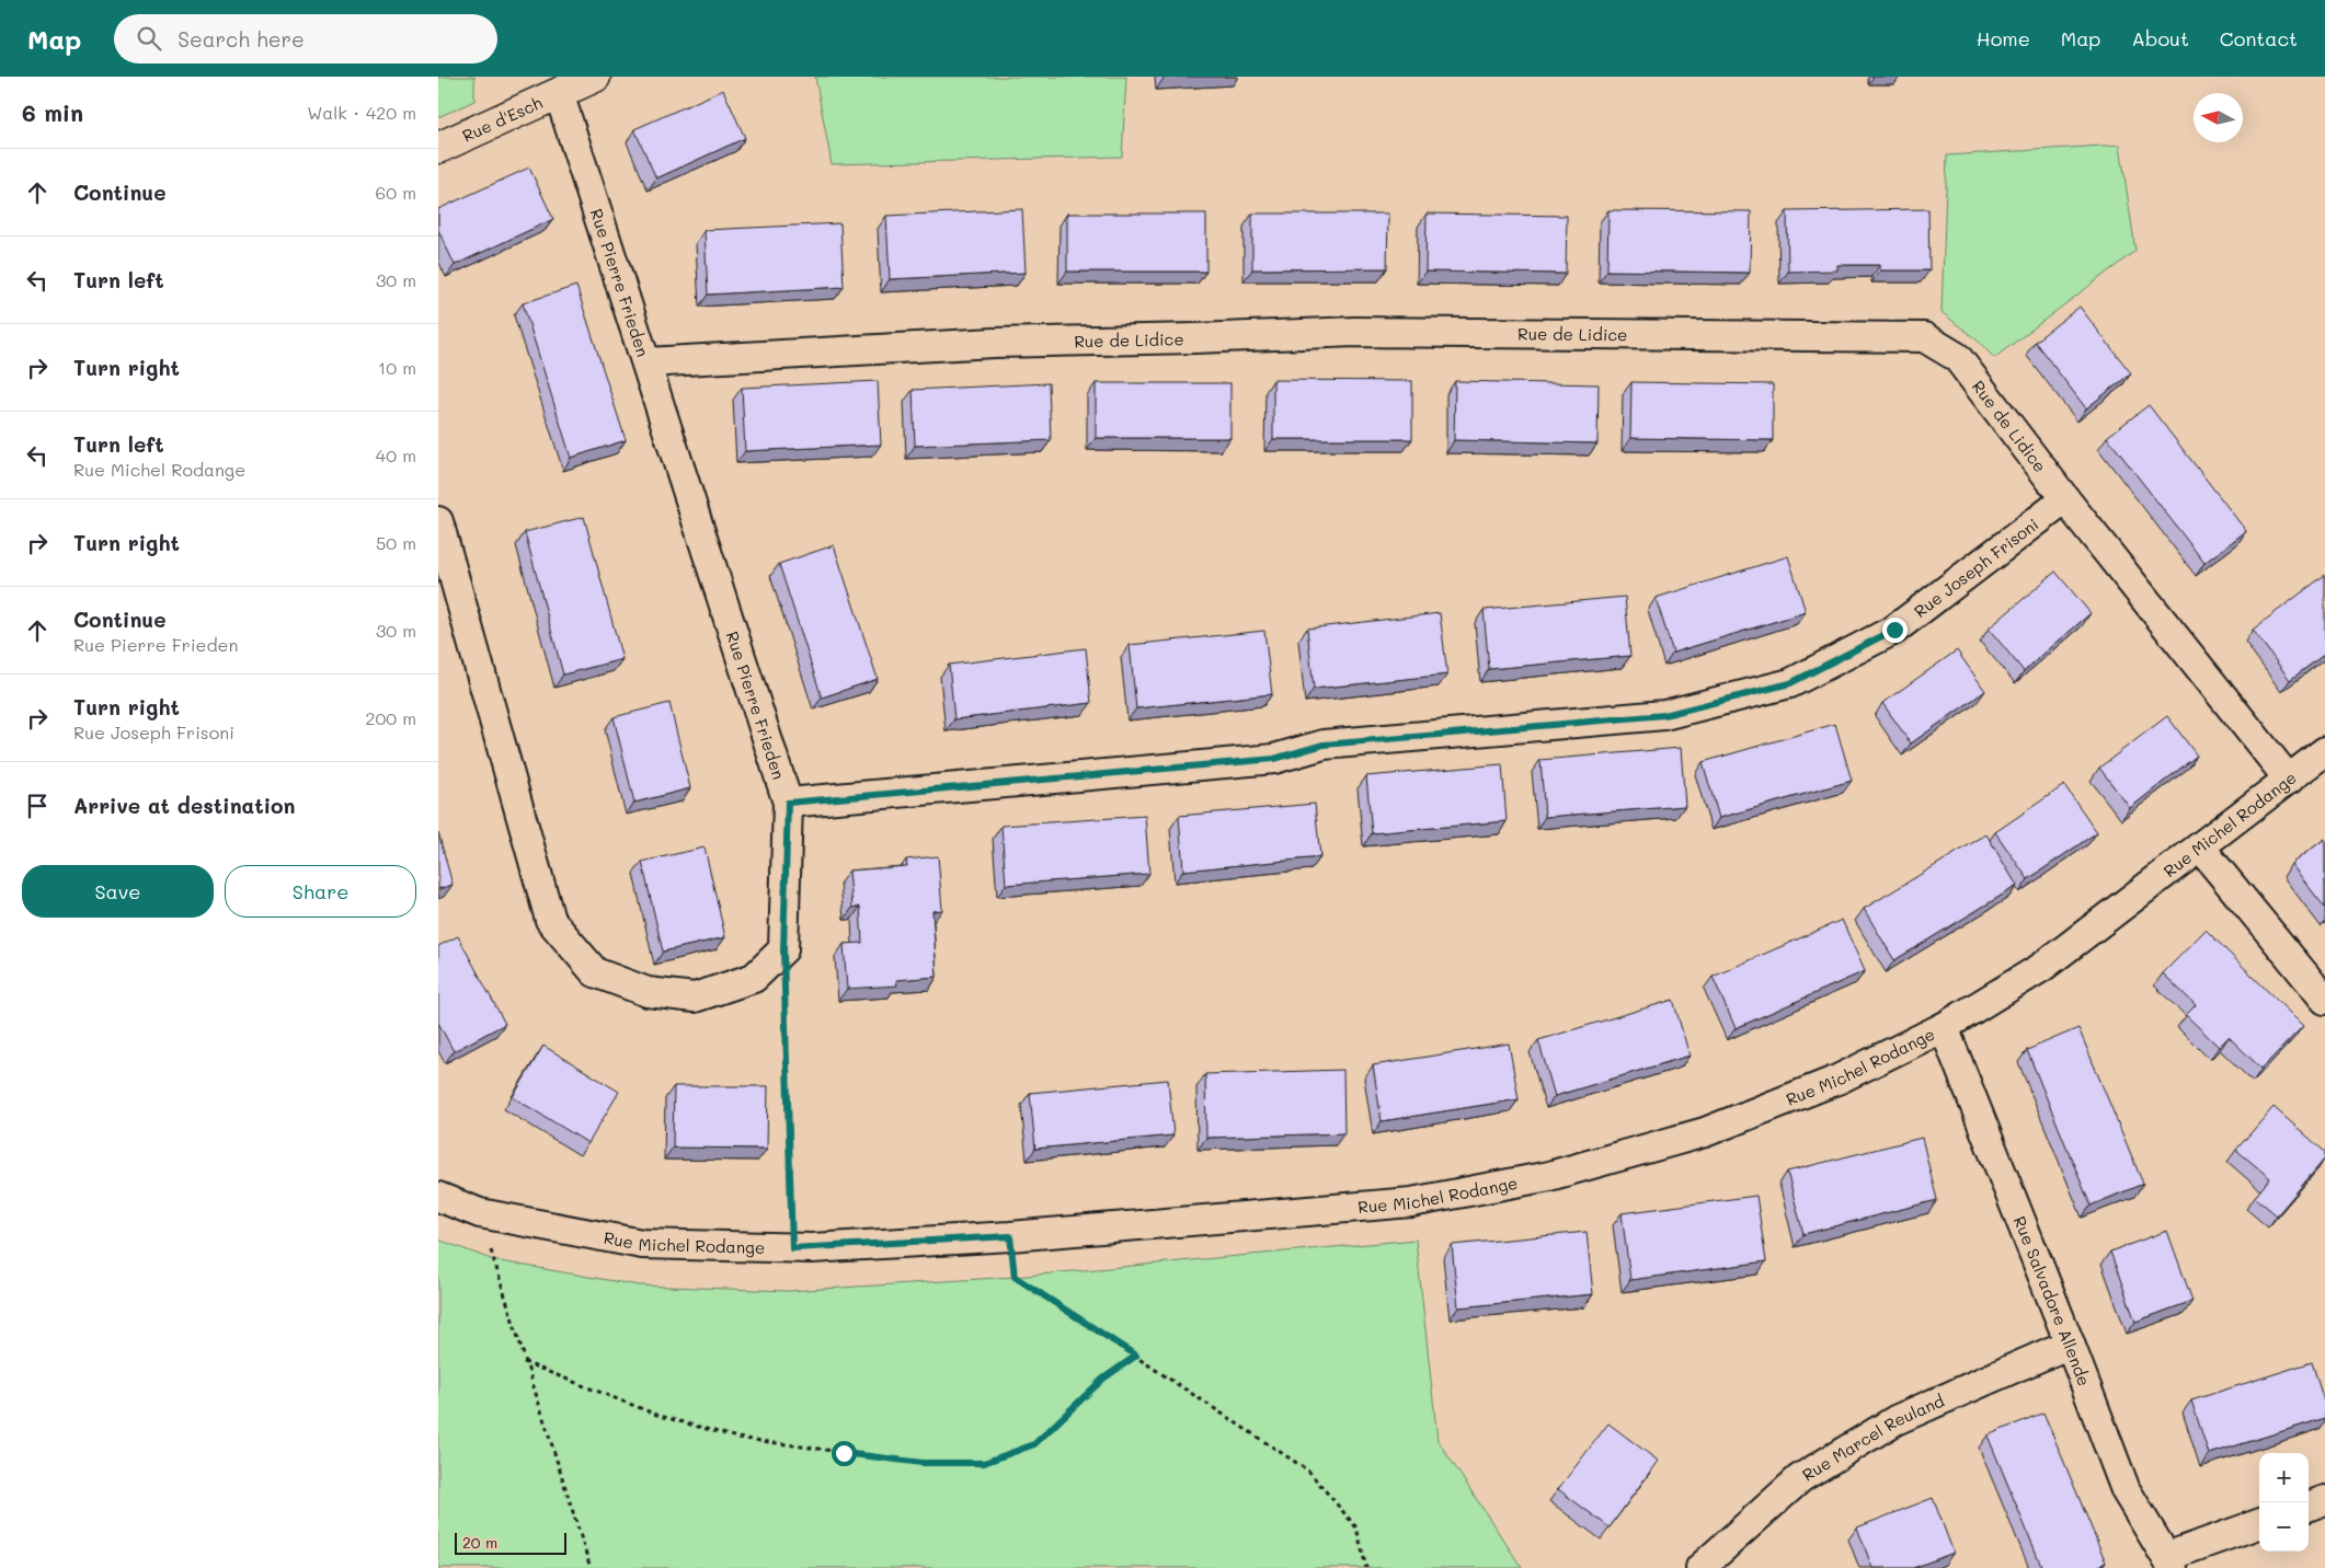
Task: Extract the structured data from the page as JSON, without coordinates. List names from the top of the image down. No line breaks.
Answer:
{"streets":{"main road":["Rue d'Esch"],"street":["Rue Pierre Frieden","Rue de Lidice","Rue Joseph Frisoni","Rue Michel Rodange","Rue Salvadore Allende","Rue Marcel Reuland"]},"crossings":[["Rue d'Esch","Rue Pierre Frieden"],["Rue Pierre Frieden","Rue de Lidice"],["Rue Pierre Frieden","Rue Joseph Frisoni"],["Rue de Lidice","Rue Joseph Frisoni"],["Rue de Lidice","Rue Michel Rodange"],["Rue Michel Rodange","Rue Salvadore Allende"],["Rue Salvadore Allende","Rue Marcel Reuland"]],"scale_bar":"20 m","north":"left","page":{"header":"Map","search":"Search here","nav":["Home","Map","About","Contact"],"heading":["6 min","Walk · 420 m"],"list":[["Continue","60 m"],["Turn left","30 m"],["Turn right","10 m"],["Turn left","Rue Michel Rodange","40 m"],["Turn right","50 m"],["Continue","Rue Pierre Frieden","30 m"],["Turn right","Rue Joseph Frisoni","200 m"],"Arrive at destination"],"buttons":["Save","Share"],"map_buttons":["+","−"],"scale":"20 m"}}
